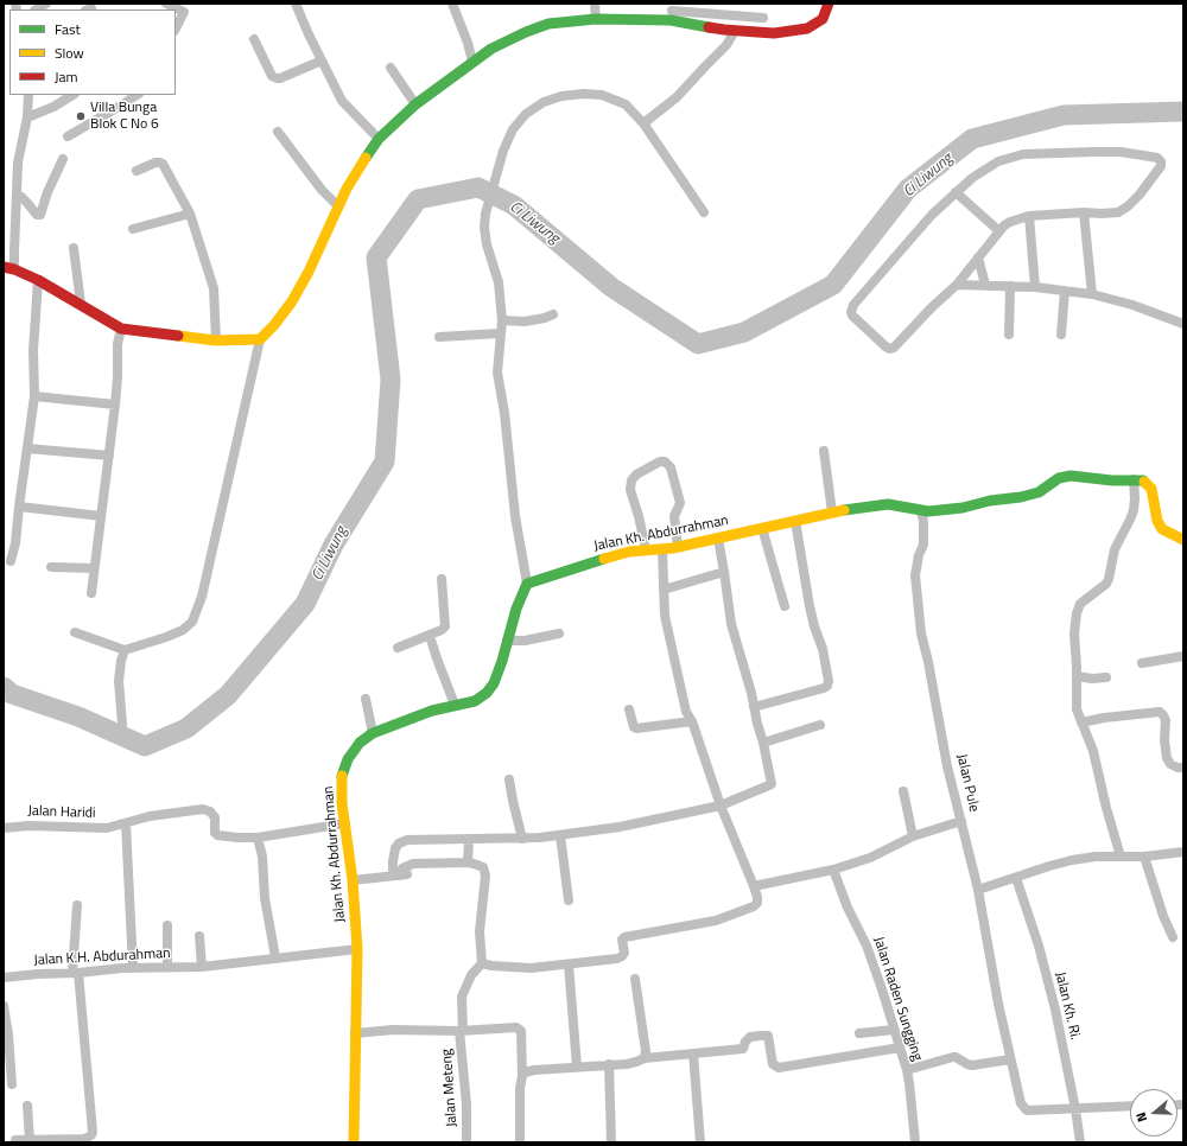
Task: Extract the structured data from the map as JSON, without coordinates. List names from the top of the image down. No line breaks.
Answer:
{"streets":{"street":["Jalan Kh. Abdurrahman","Jalan Pule","Jalan Haridi","Jalan K.H. Abdurahman","Jalan Raden Sungging","Jalan Kh. Ri.","Jalan Meteng"]},"crossings":[["Jalan Kh. Abdurrahman","Jalan Pule"],["Jalan Kh. Abdurrahman","Jalan K.H. Abdurahman"],["Jalan Pule","Jalan Kh. Ri."]],"water":["Ci Liwung"],"places":["Villa Bunga Blok C No 6"],"legend":["Fast","Slow","Jam"],"north":"left"}
